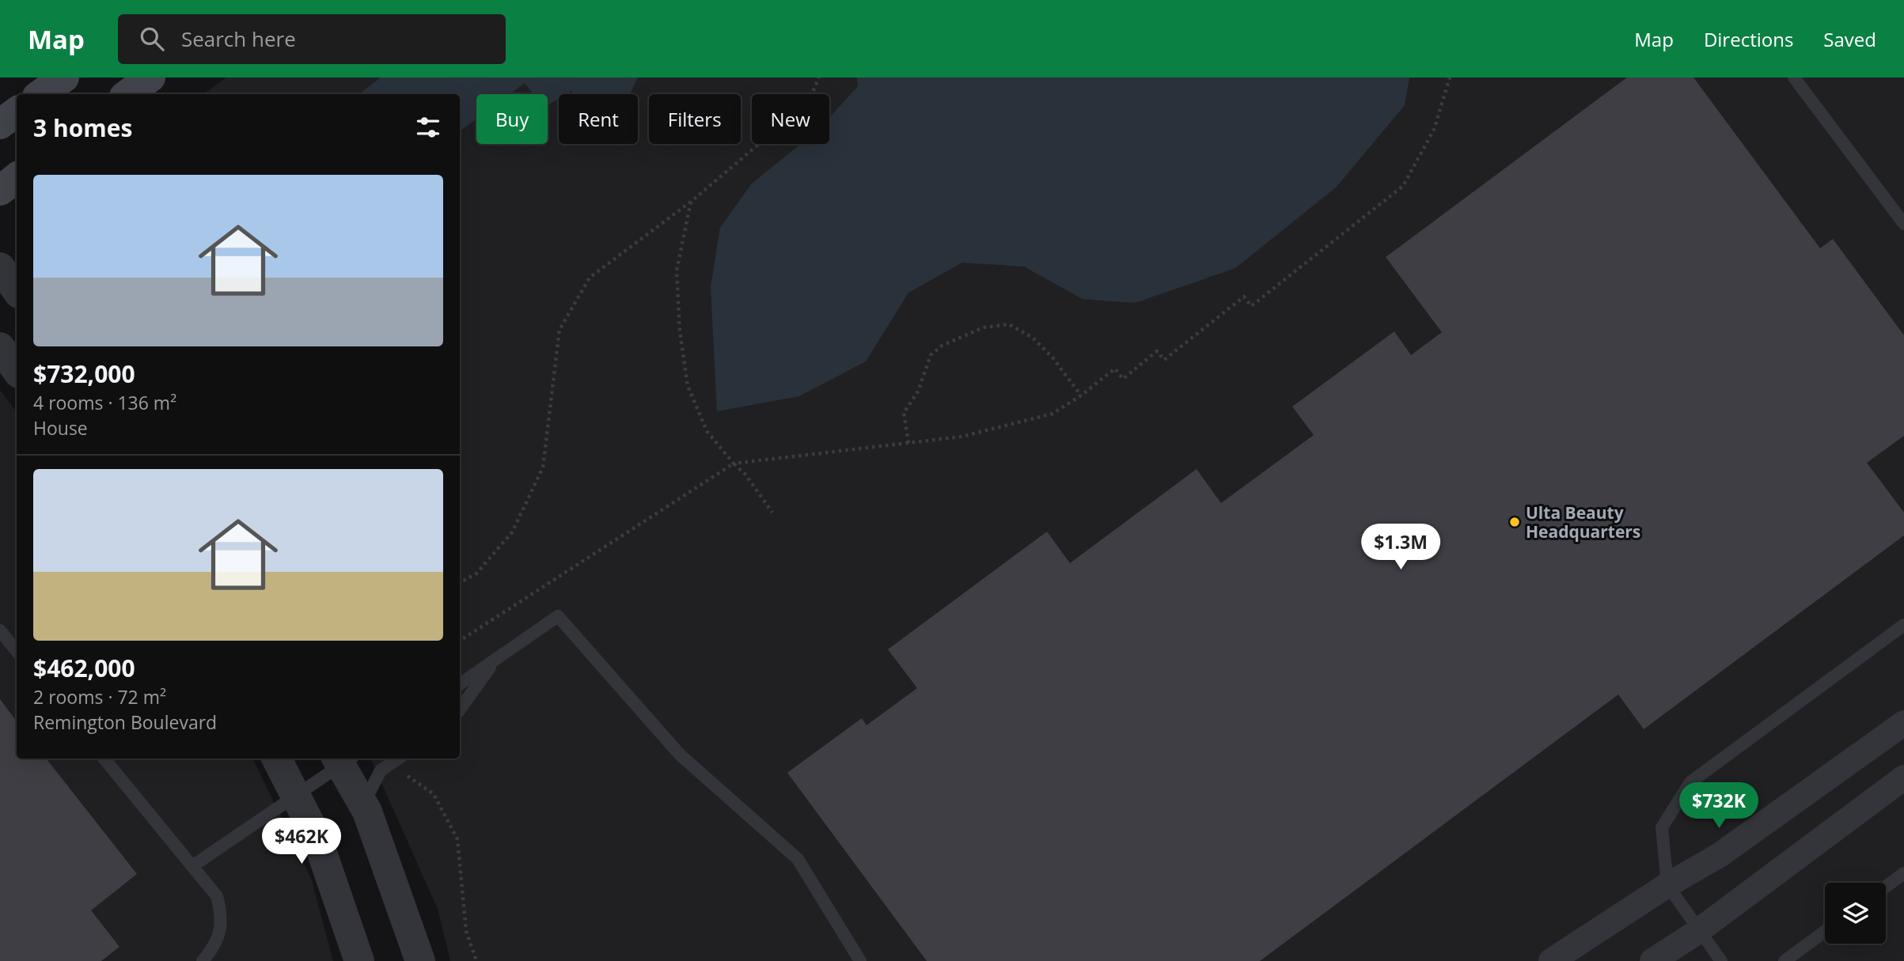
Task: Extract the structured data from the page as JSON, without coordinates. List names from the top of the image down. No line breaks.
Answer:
{"places":["Ulta Beauty Headquarters"],"page":{"header":"Map","search":"Search here","nav":["Map","Directions","Saved"],"chip":["Buy","Rent","Filters","New"],"heading":"3 homes","list":[{"name":"$732,000","note":"4 rooms · 136 m² · House"},{"name":"$462,000","note":"2 rooms · 72 m² · Remington Boulevard"}],"price":["$1.3M","$732K","$462K"]}}
